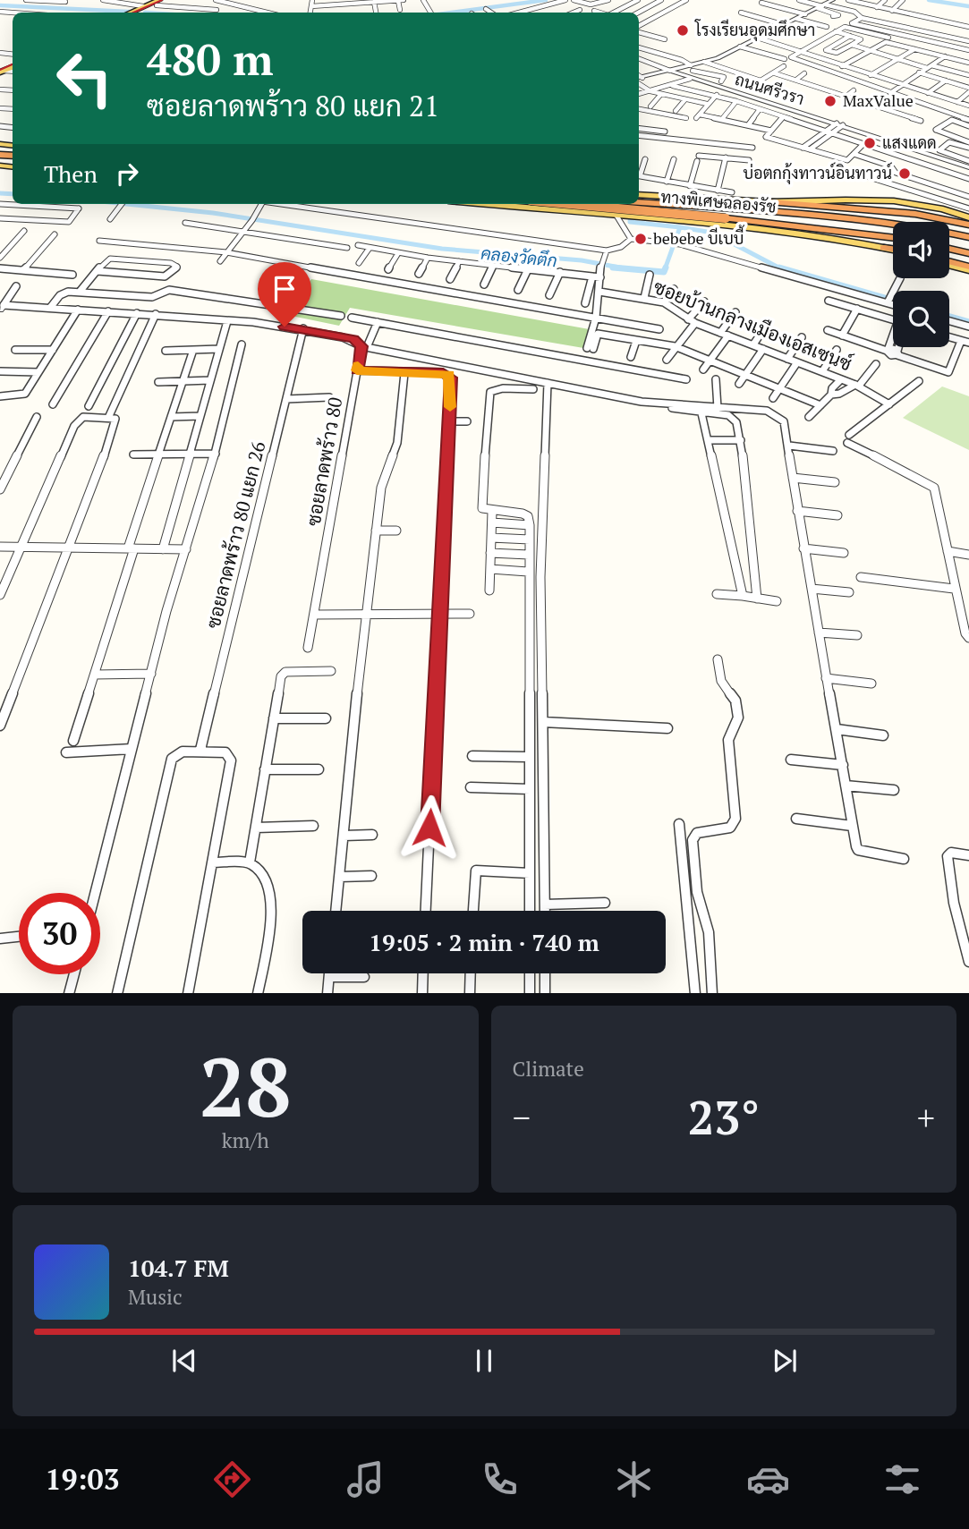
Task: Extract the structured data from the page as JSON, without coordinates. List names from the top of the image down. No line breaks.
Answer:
{"streets":{"highway":["ทางพิเศษฉลองรัช"],"street":["ถนนศรีวรา","ซอยบ้านกลางเมืองเอสเซนซ์","ซอยลาดพร้าว 80","ซอยลาดพร้าว 80 แยก 26"]},"water":["คลองวัดตึก"],"places":["โรงเรียนอุดมศึกษา","MaxValue","แสงแดด","บ่อตกกุ้งทาวน์อินทาวน์","bebebe บีเบบี้"],"page":{"turn":["480 m","ซอยลาดพร้าว 80 แยก 21"],"then":"Then","limit":"30","trip":"19:05 · 2 min · 740 m","tile":[["28","km/h"],"Climate"],"heat":["−","23°","+"],"song":["104.7 FM","Music"],"tabs":"19:03"}}
